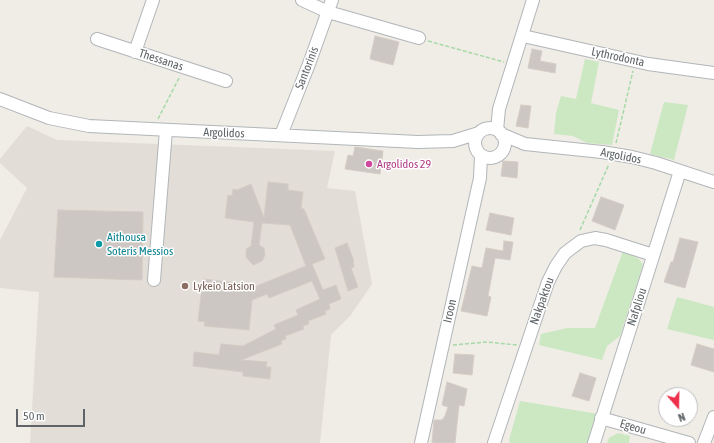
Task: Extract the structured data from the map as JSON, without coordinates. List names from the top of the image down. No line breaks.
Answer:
{"streets":{"street":["Lythrodonta","Thessanas","Santorinis","Argolidos","Nakpaktou","Nafpliou","Iroon","Egeou"]},"crossings":[["Santorinis","Argolidos"],["Argolidos","Nafpliou"],["Argolidos","Iroon"],["Nakpaktou","Nafpliou"],["Nafpliou","Egeou"]],"places":["Argolidos 29","Aithousa Soteris Messios","Lykeio Latsion"],"scale_bar":"50 m","north":"bottom"}
